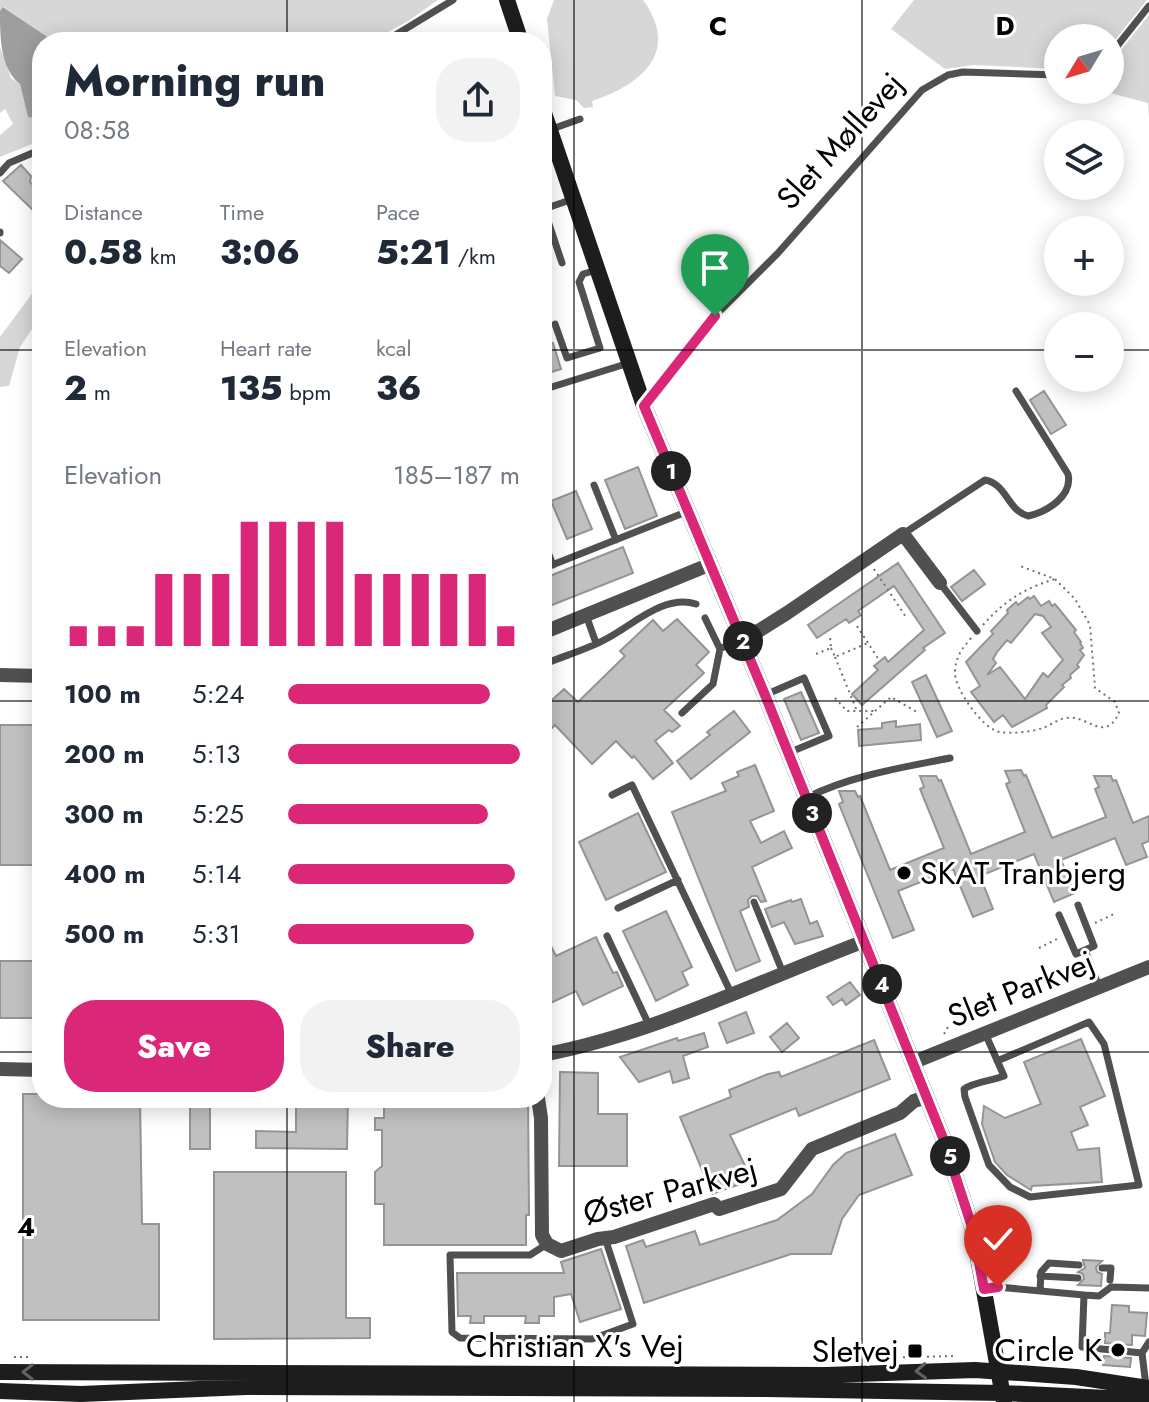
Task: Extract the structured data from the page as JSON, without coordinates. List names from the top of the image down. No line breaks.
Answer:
{"streets":{"main road":["Christian X's Vej"],"street":["Slet Parkvej","Øster Parkvej"],"lane":["Slet Møllevej"]},"places":{"other":["SKAT Tranbjerg","Circle K"],"transit":["Sletvej"]},"north":"bottom left","page":{"map_buttons":["+","−"],"heading":["Morning run","08:58"],"stats":[["Distance","0.58 km"],["Time","3:06"],["Pace","5:21 /km"],["Elevation","2 m"],["Heart rate","135 bpm"],["kcal","36"]],"chart":["Elevation","185–187 m"],"pins":["1","2","3","4","5"],"list":[{"name":"100 m","note":"5:24"},{"name":"200 m","note":"5:13"},{"name":"300 m","note":"5:25"},{"name":"400 m","note":"5:14"},{"name":"500 m","note":"5:31"}],"buttons":["Save","Share"]},"grid":{"columns":["C","D"],"rows":["4"]}}
